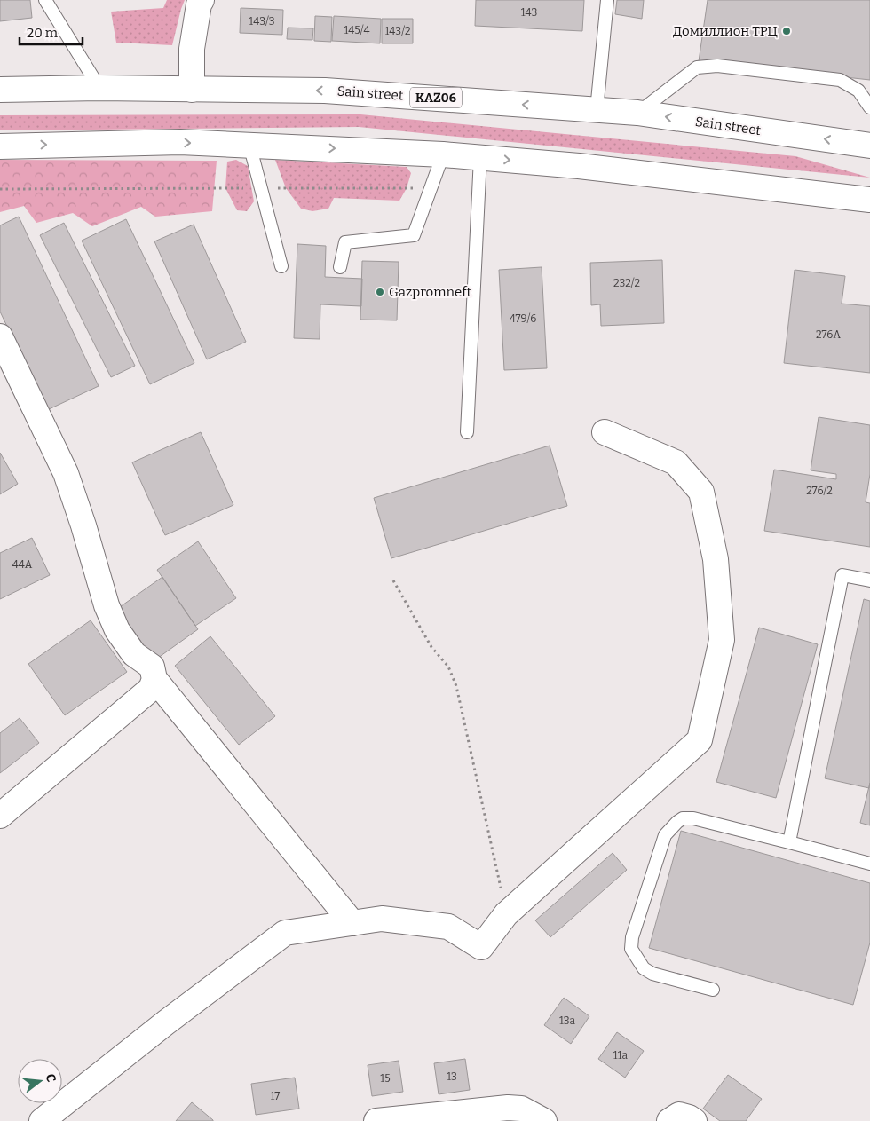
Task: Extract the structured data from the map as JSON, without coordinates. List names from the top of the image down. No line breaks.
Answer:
{"streets":{"main road":["Sain street","KАZ06"]},"places":["Домиллион ТРЦ","Gazpromneft"],"house_numbers":["143","143/3","145/4","143/2","232/2","479/6","276А","276/2","44А","13а","11а","13","15","17"],"scale_bar":"20 m","north":"right"}
